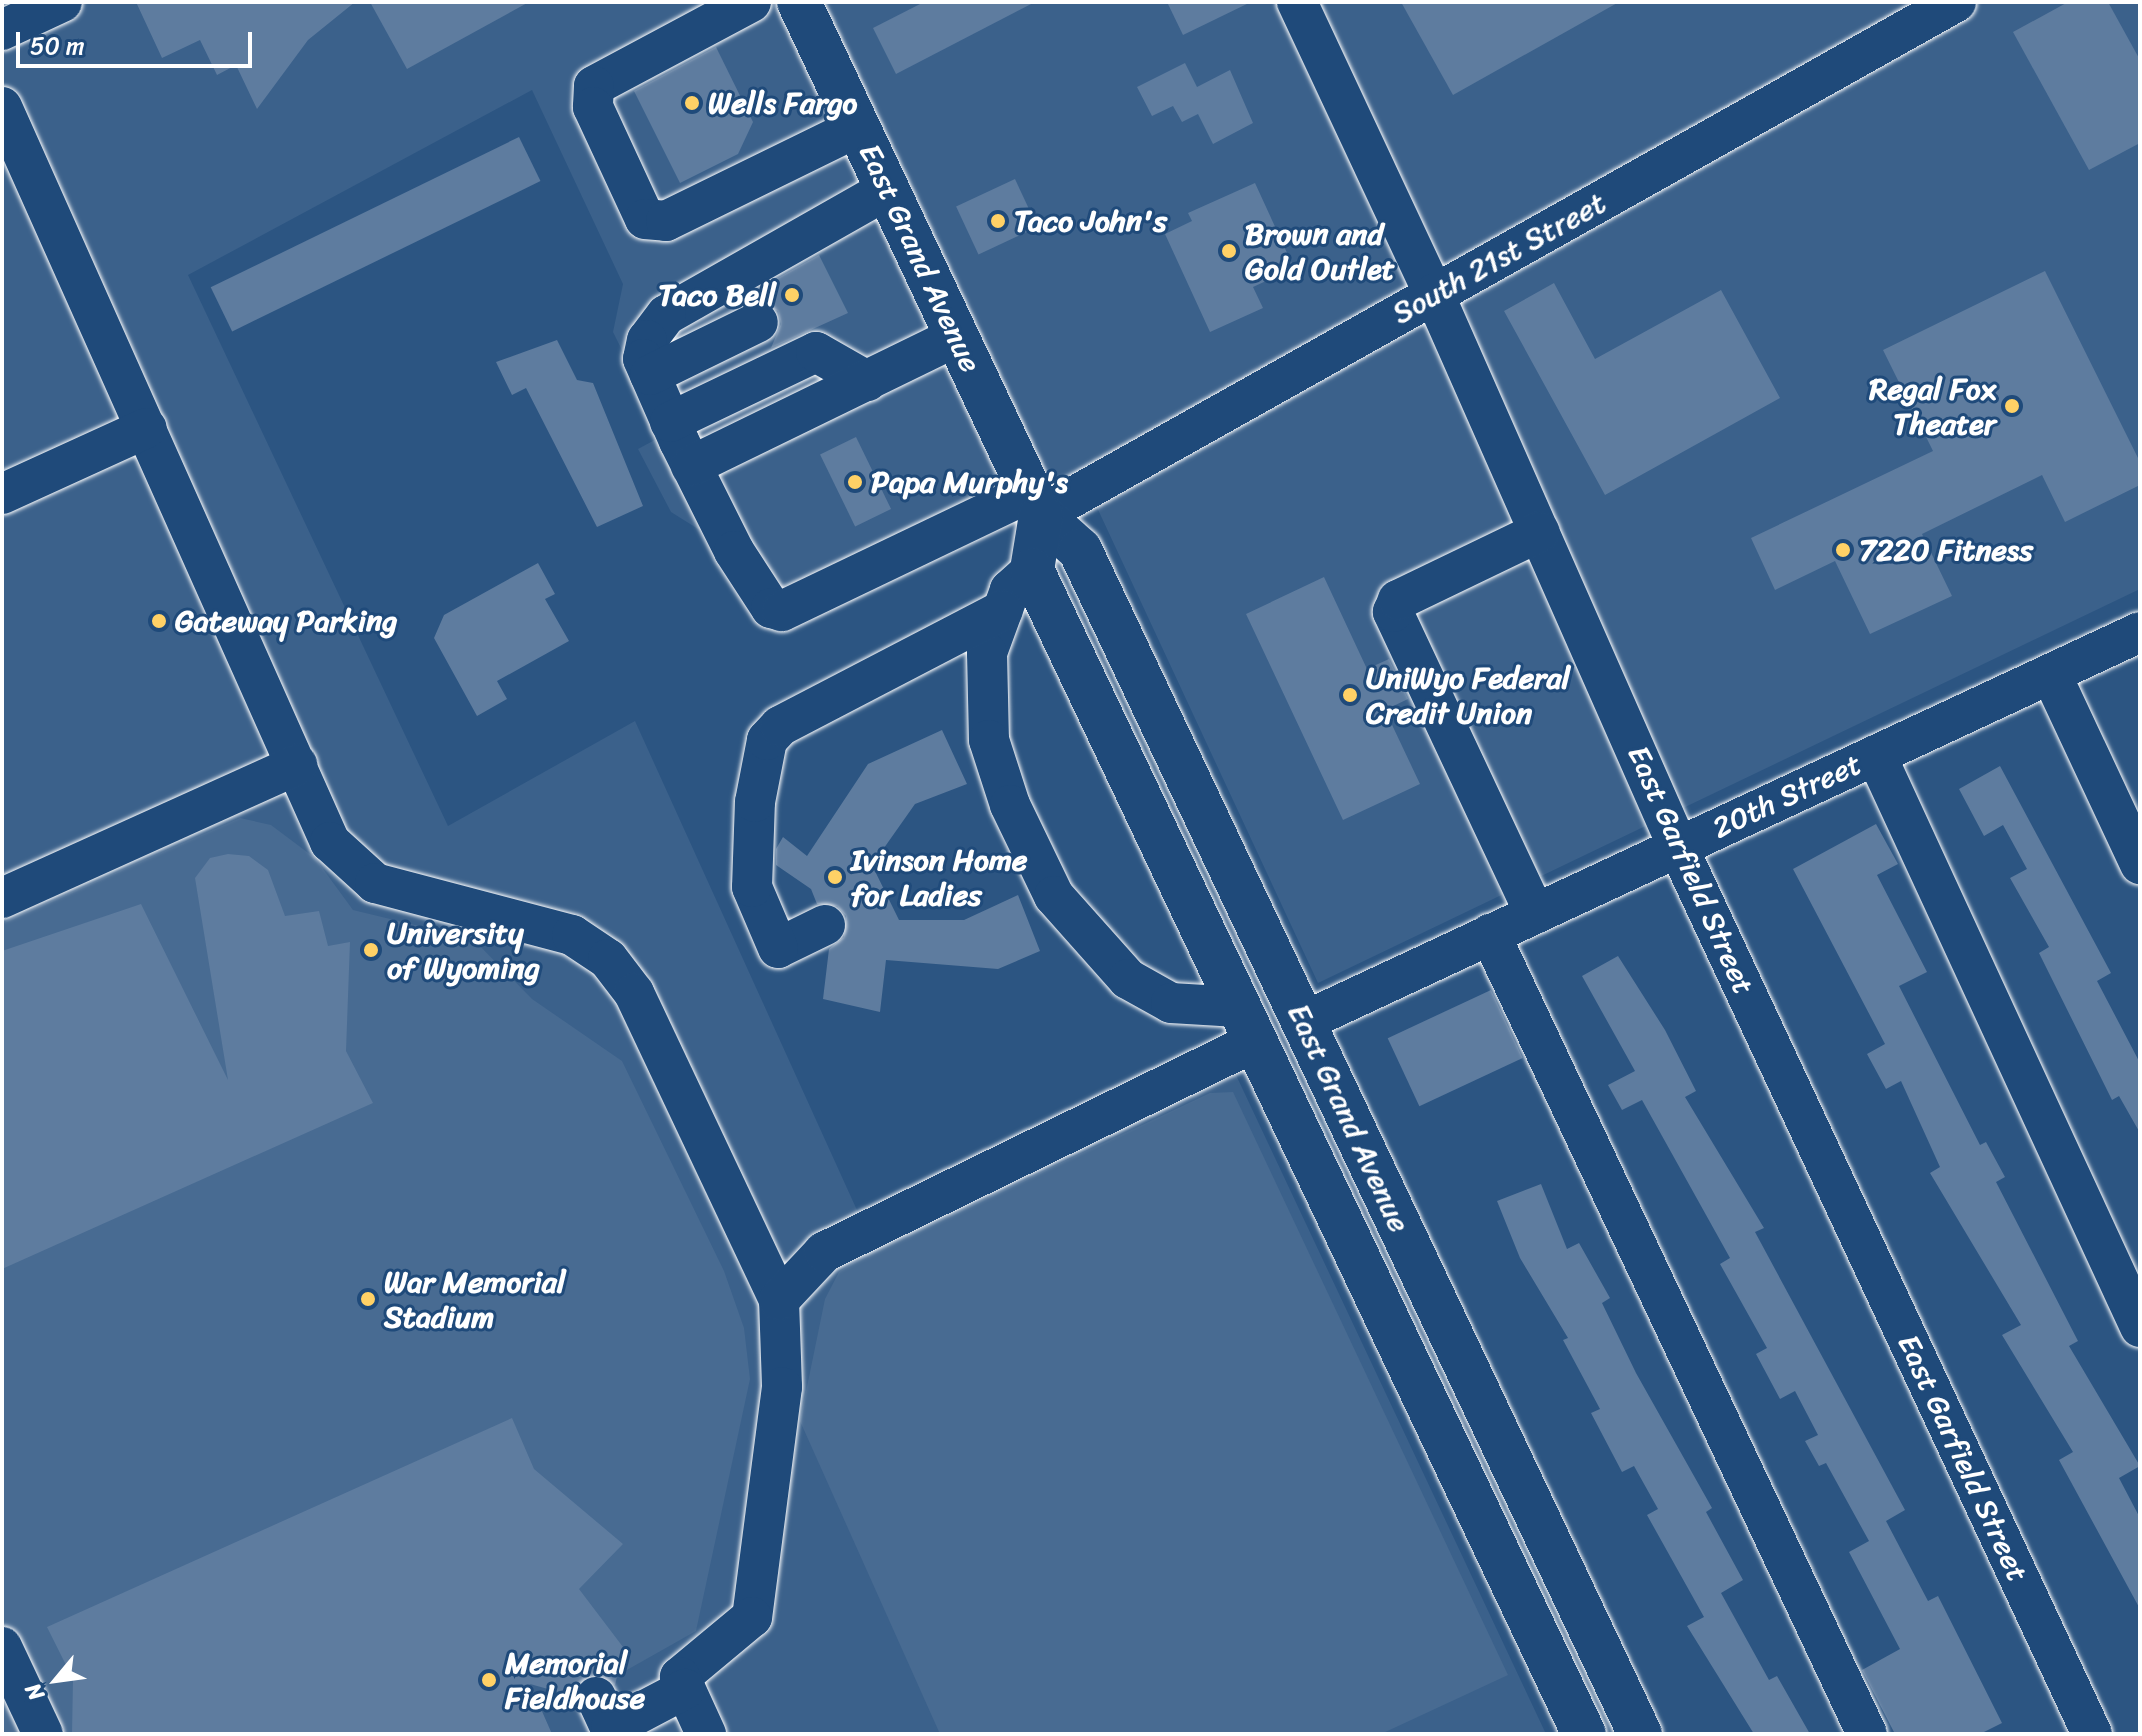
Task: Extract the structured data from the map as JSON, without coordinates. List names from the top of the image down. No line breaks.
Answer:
{"streets":{"main road":["East Grand Avenue"],"street":["South 21st Street","20th Street","East Garfield Street"]},"crossings":[["East Grand Avenue","South 21st Street"],["East Grand Avenue","20th Street"],["South 21st Street","East Garfield Street"],["20th Street","East Garfield Street"]],"places":["Wells Fargo","Taco John's","Brown and Gold Outlet","Taco Bell","Regal Fox Theater","Papa Murphy's","7220 Fitness","Gateway Parking","UniWyo Federal Credit Union","Ivinson Home for Ladies","University of Wyoming","War Memorial Stadium","Memorial Fieldhouse"],"scale_bar":"50 m","north":"bottom left"}
